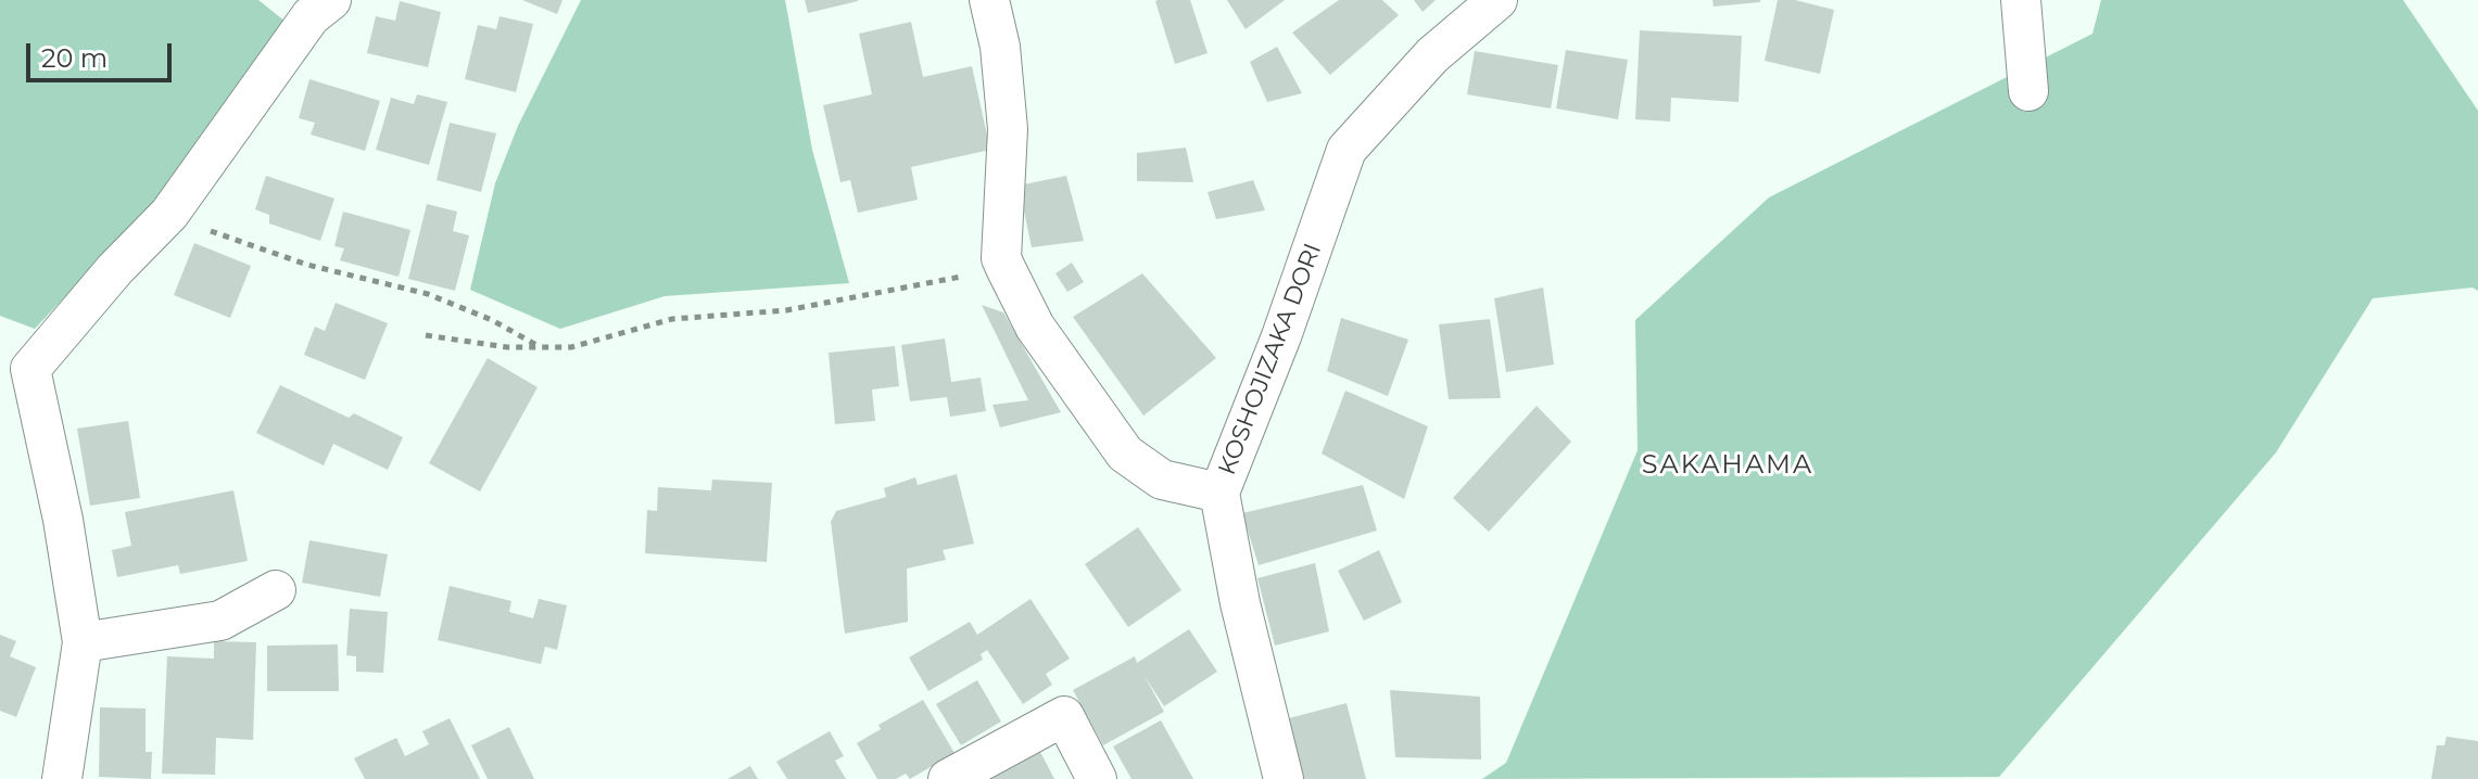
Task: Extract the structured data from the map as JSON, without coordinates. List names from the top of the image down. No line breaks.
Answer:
{"streets":{"street":["KOSHOJIZAKA DORI"]},"districts":["SAKAHAMA"],"scale_bar":"20 m"}
